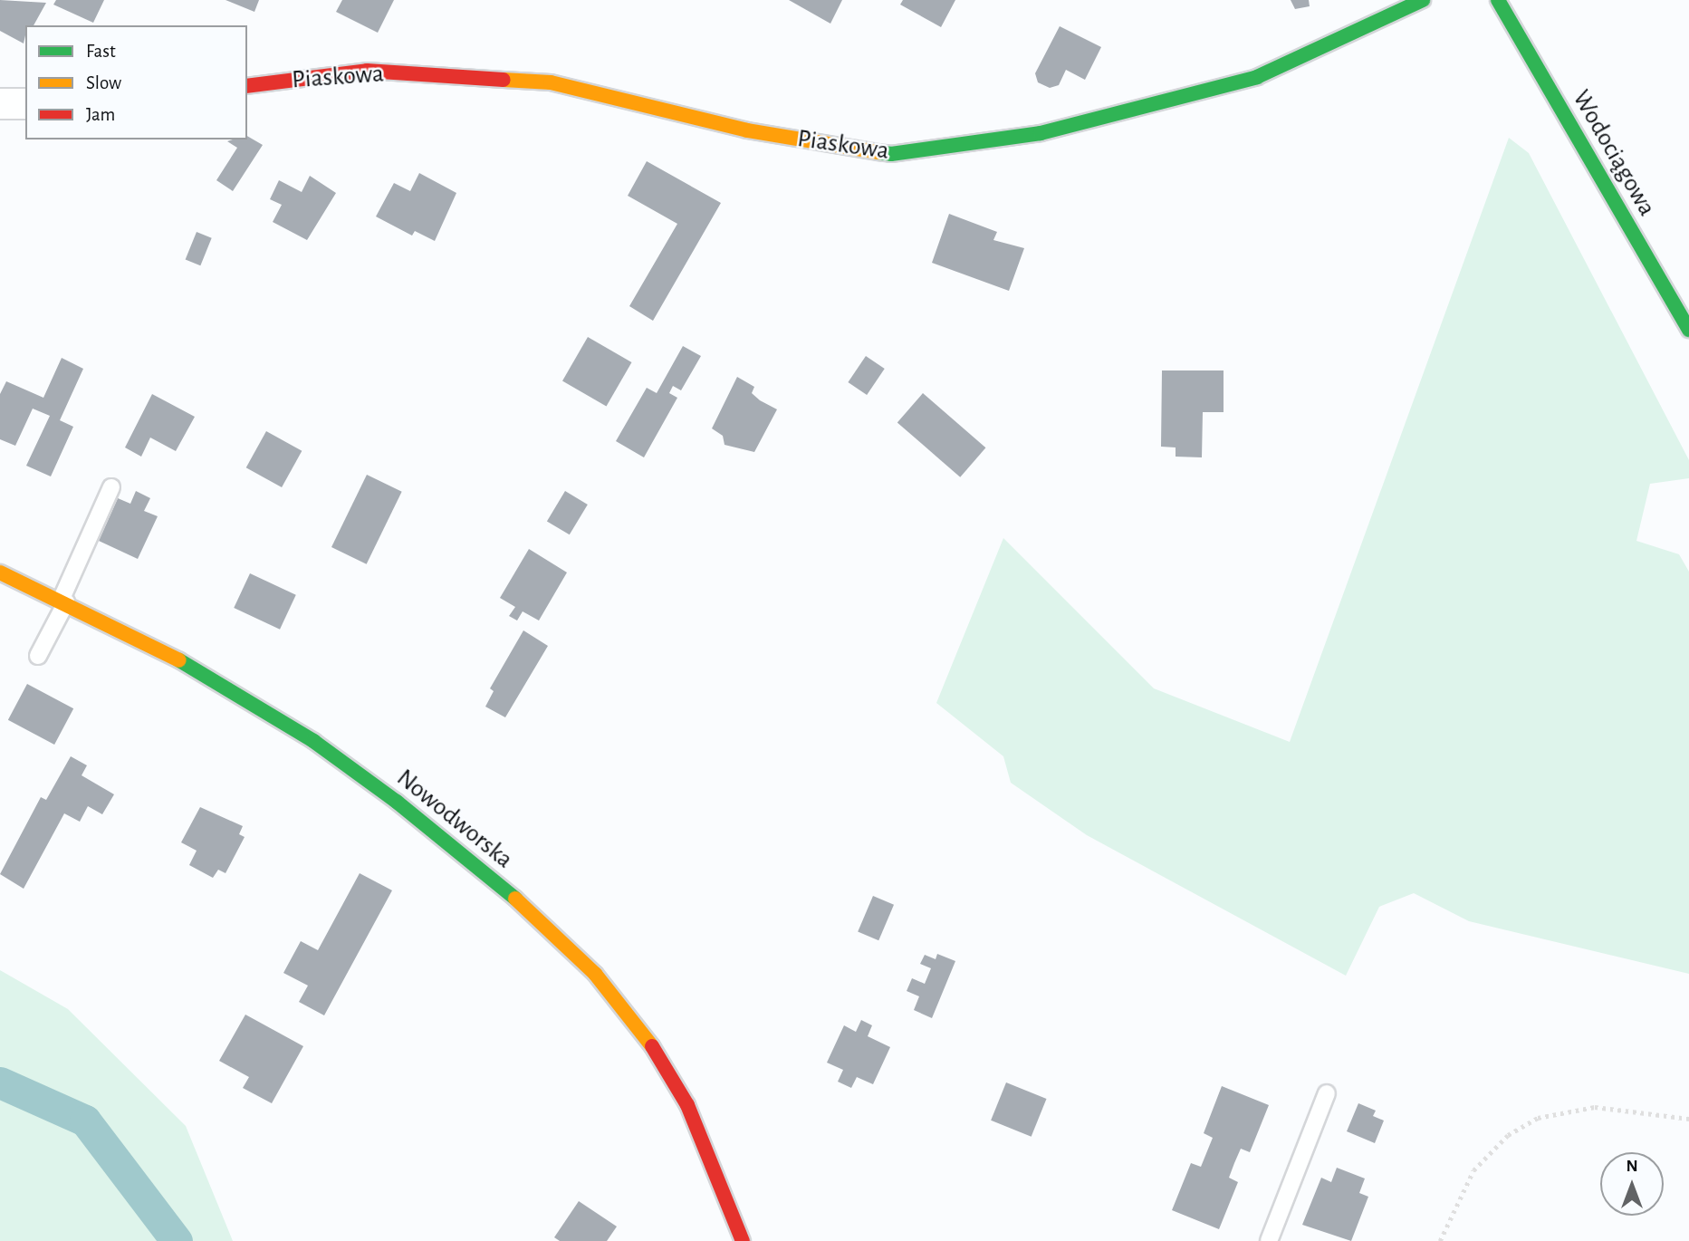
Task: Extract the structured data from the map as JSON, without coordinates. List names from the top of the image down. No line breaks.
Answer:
{"streets":{"street":["Piaskowa","Wodociągowa","Nowodworska"]},"legend":["Fast","Slow","Jam"],"north":"top"}
